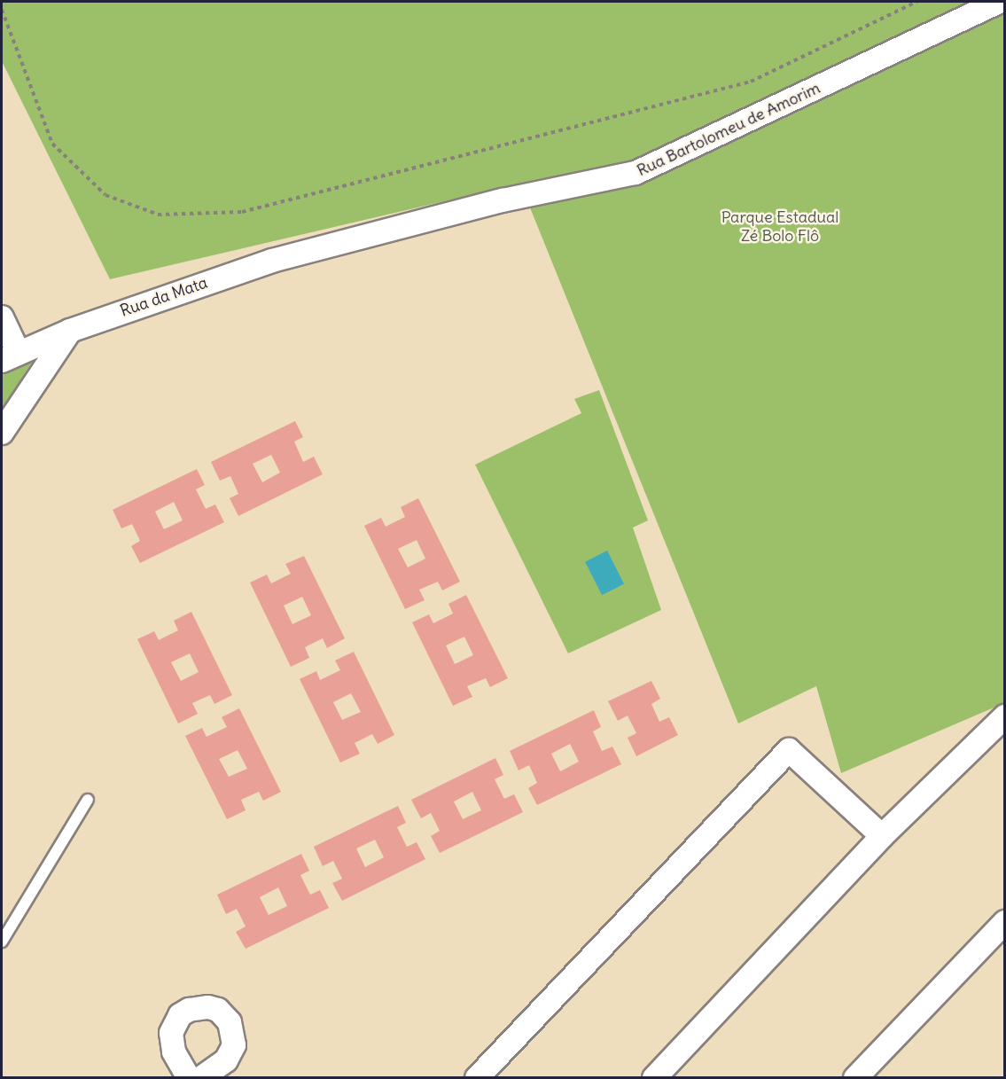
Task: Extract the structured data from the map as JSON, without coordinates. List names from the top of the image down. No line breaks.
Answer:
{"streets":{"street":["Rua Bartolomeu de Amorim","Rua da Mata"]},"crossings":[["Rua Bartolomeu de Amorim","Rua da Mata"]],"parks":["Parque Estadual Zé Bolo Flô"]}
